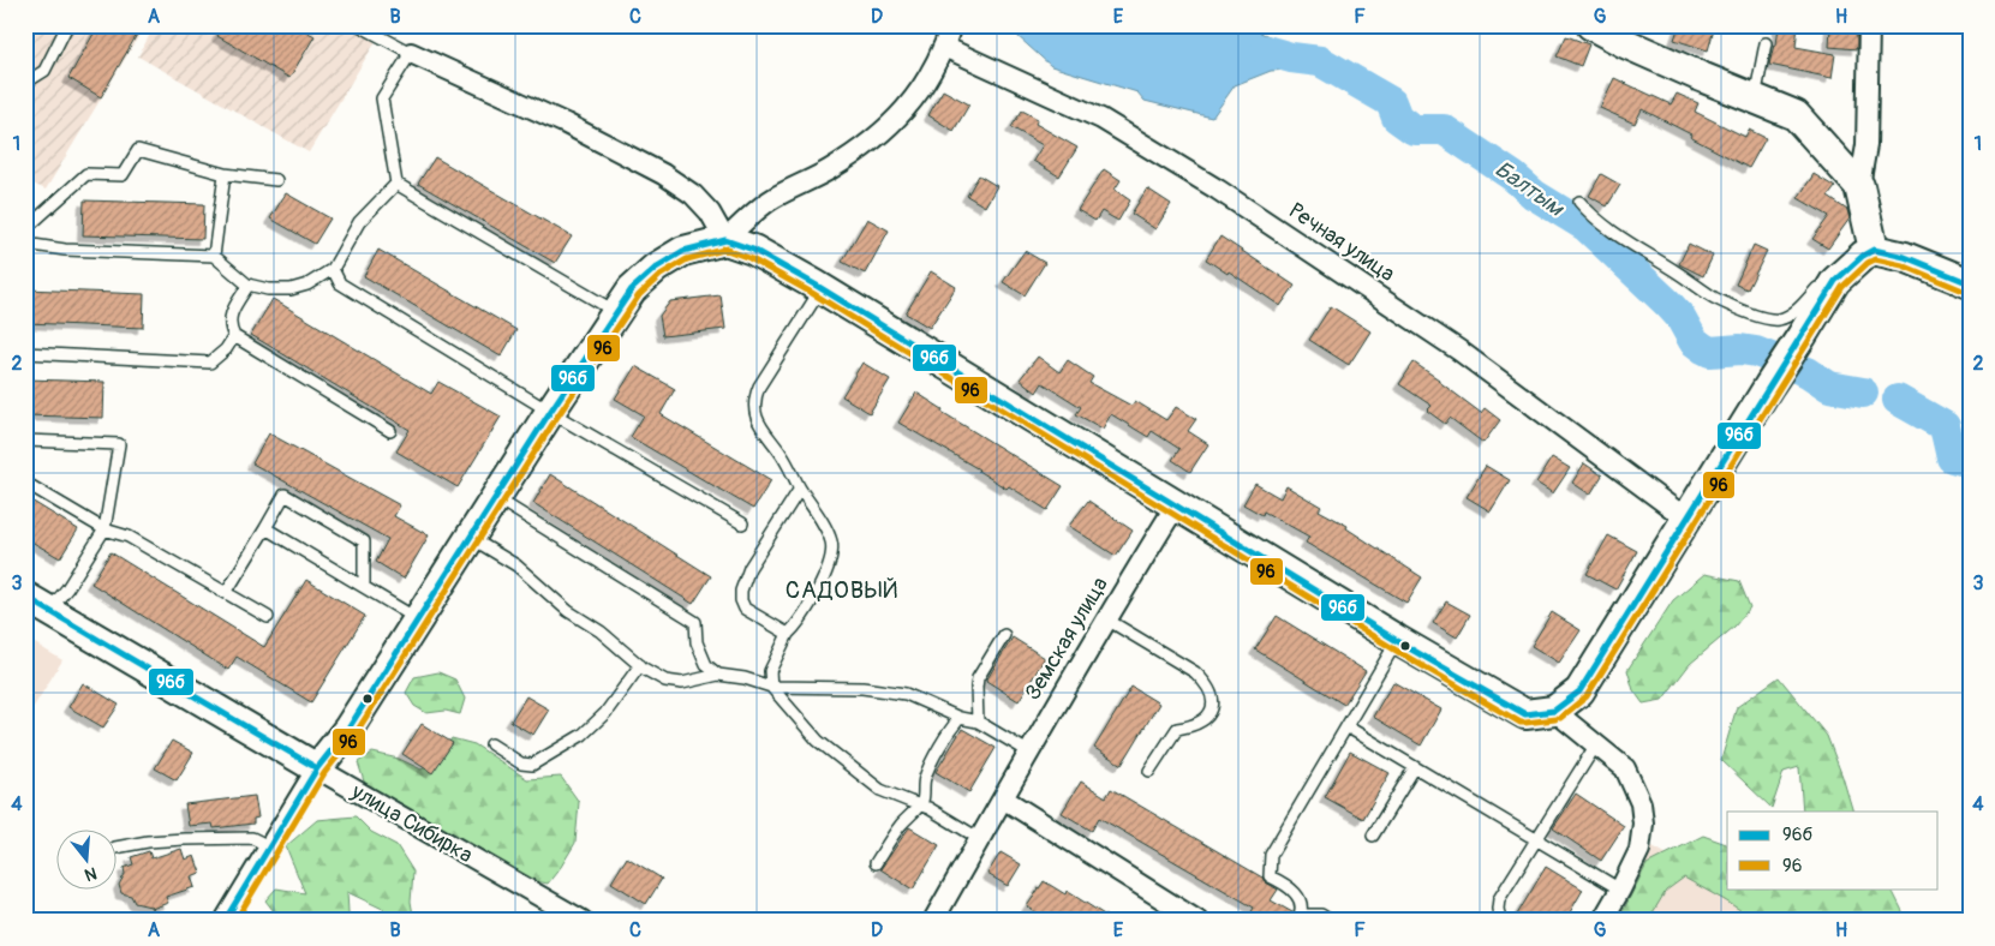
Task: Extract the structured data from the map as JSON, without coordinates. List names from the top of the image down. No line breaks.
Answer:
{"streets":{"street":["Речная улица","Земская улица","улица Сибирка"]},"districts":["САДОВЫЙ"],"water":["Балтым"],"lines":["transit line 96б","transit line 96"],"legend":["96б","96"],"north":"bottom","grid":{"columns":["A","B","C","D","E","F","G","H"],"rows":["1","2","3","4"]}}
